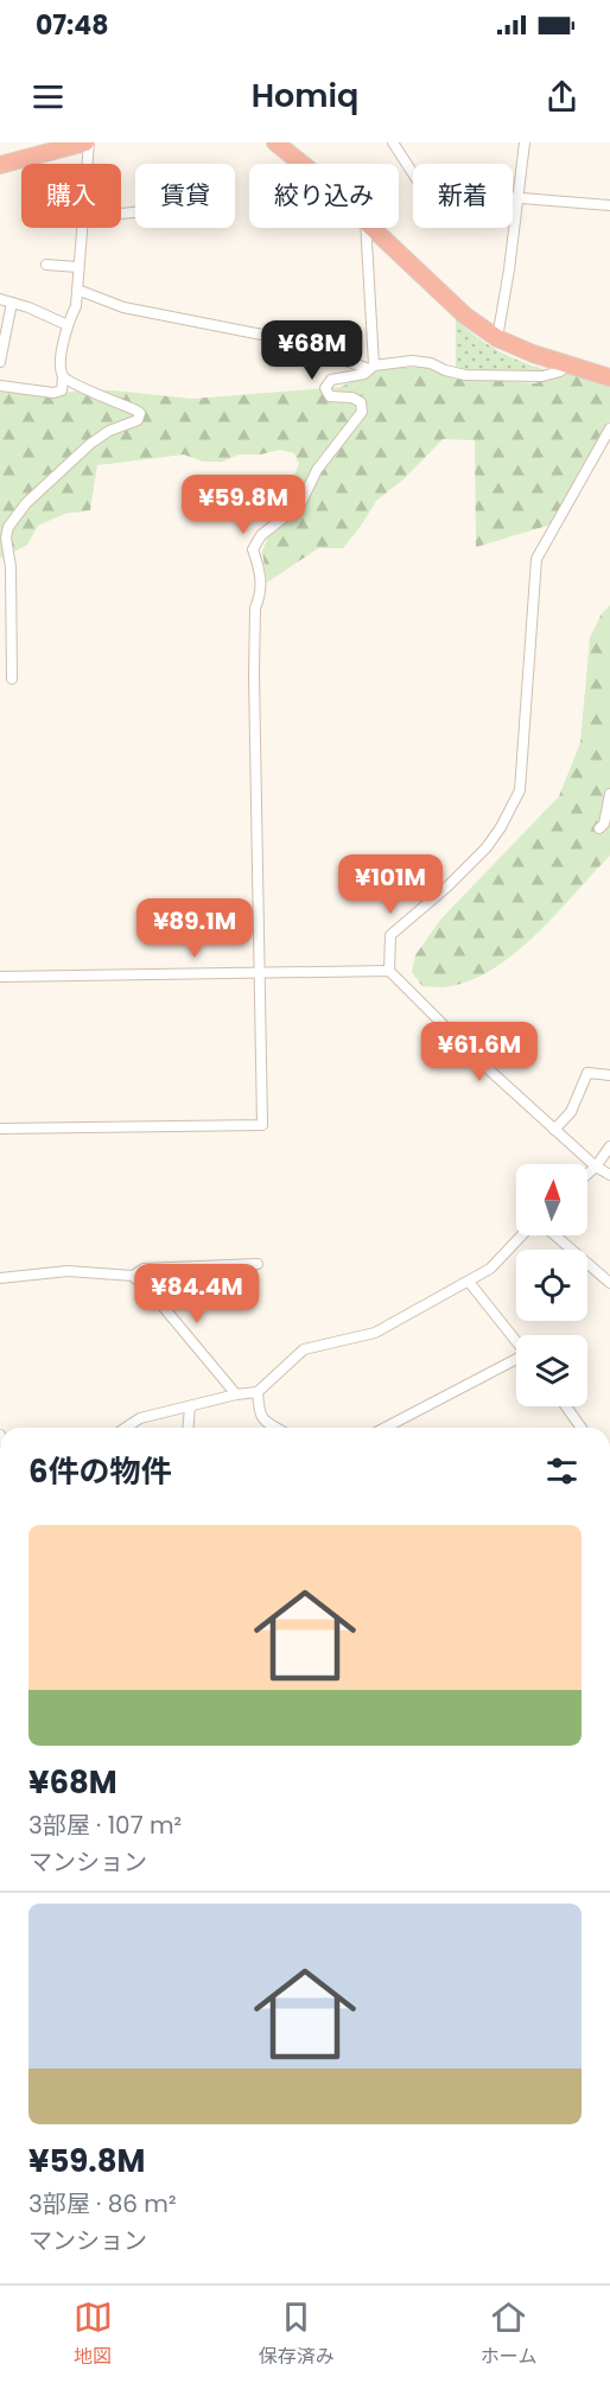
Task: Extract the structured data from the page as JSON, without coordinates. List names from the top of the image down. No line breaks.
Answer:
{"north":"top","page":{"status":"07:48","header":"Homiq","chip":["購入","賃貸","絞り込み","新着"],"price":["¥68M","¥59.8M","¥101M","¥89.1M","¥61.6M","¥84.4M"],"heading":"6件の物件","list":[{"name":"¥68M","note":"3部屋 · 107 m² · マンション"},{"name":"¥59.8M","note":"3部屋 · 86 m² · マンション"}],"tabs":["地図","保存済み","ホーム"]}}
